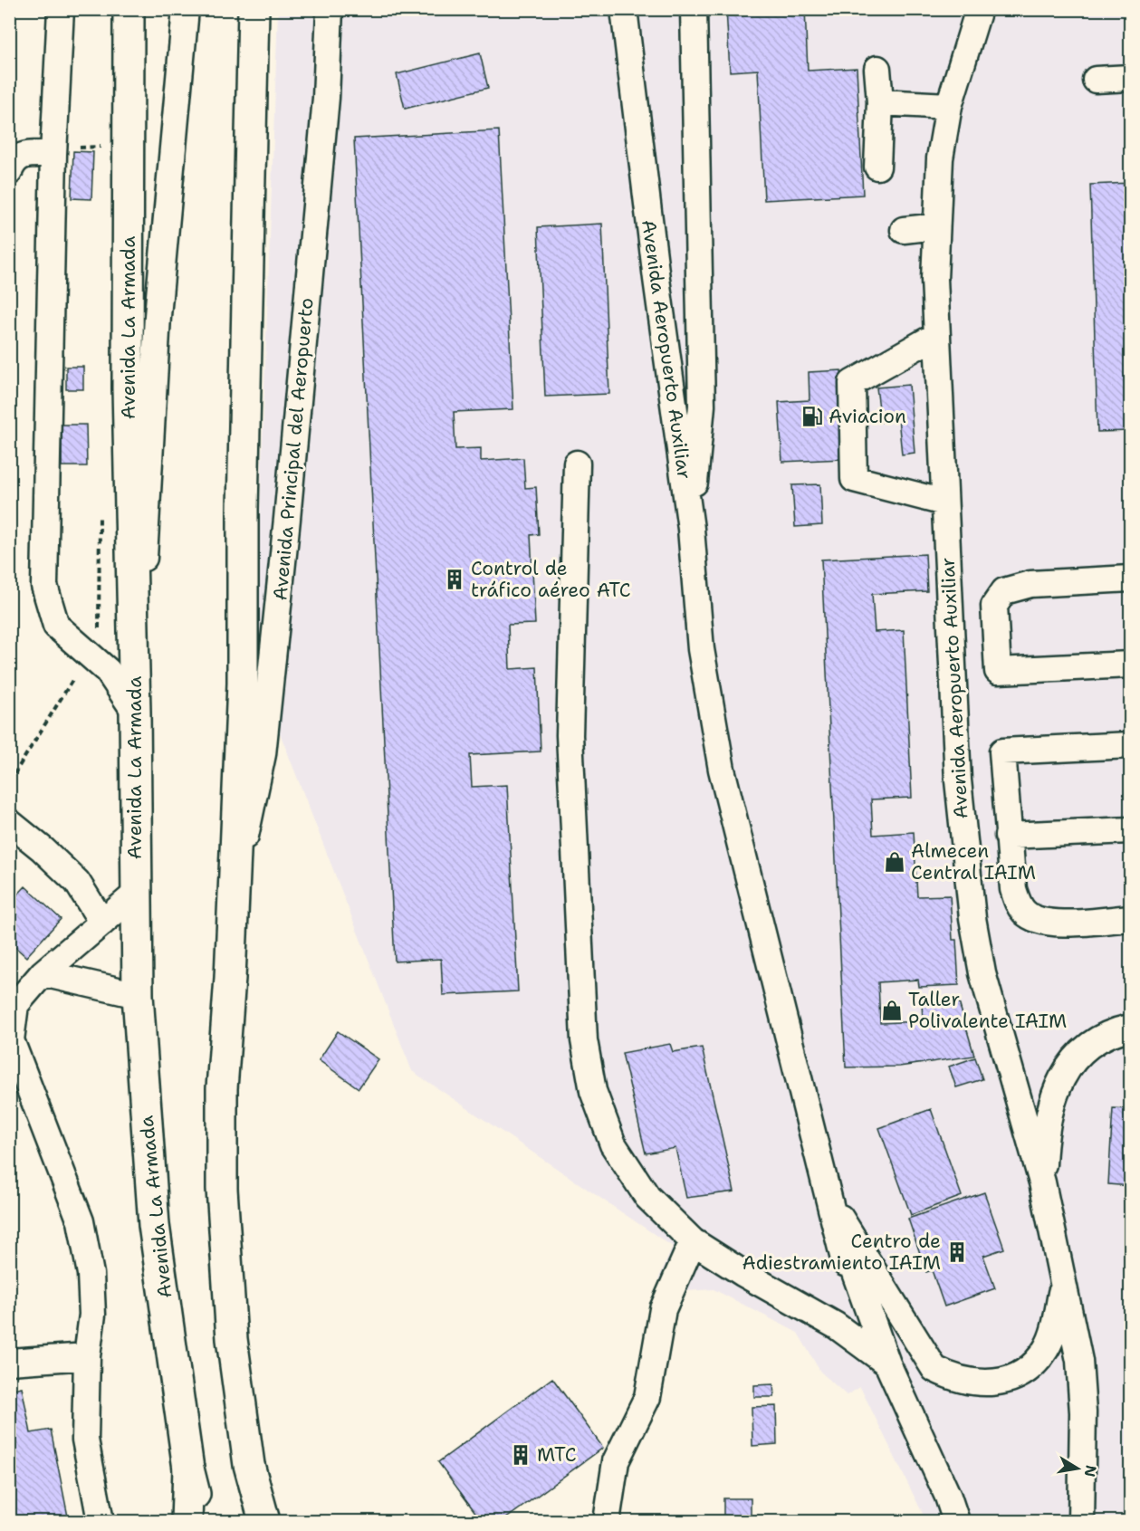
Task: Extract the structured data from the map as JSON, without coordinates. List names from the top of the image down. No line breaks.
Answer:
{"streets":{"main road":["Avenida La Armada"],"lane":["Avenida Aeropuerto Auxiliar","Avenida Principal del Aeropuerto"]},"places":{"fuel station":["Aviacion"],"building":["Control de tráfico aéreo ATC","Centro de Adiestramiento IAIM","MTC"],"shop":["Almecen Central IAIM","Taller Polivalente IAIM"]},"north":"right"}
